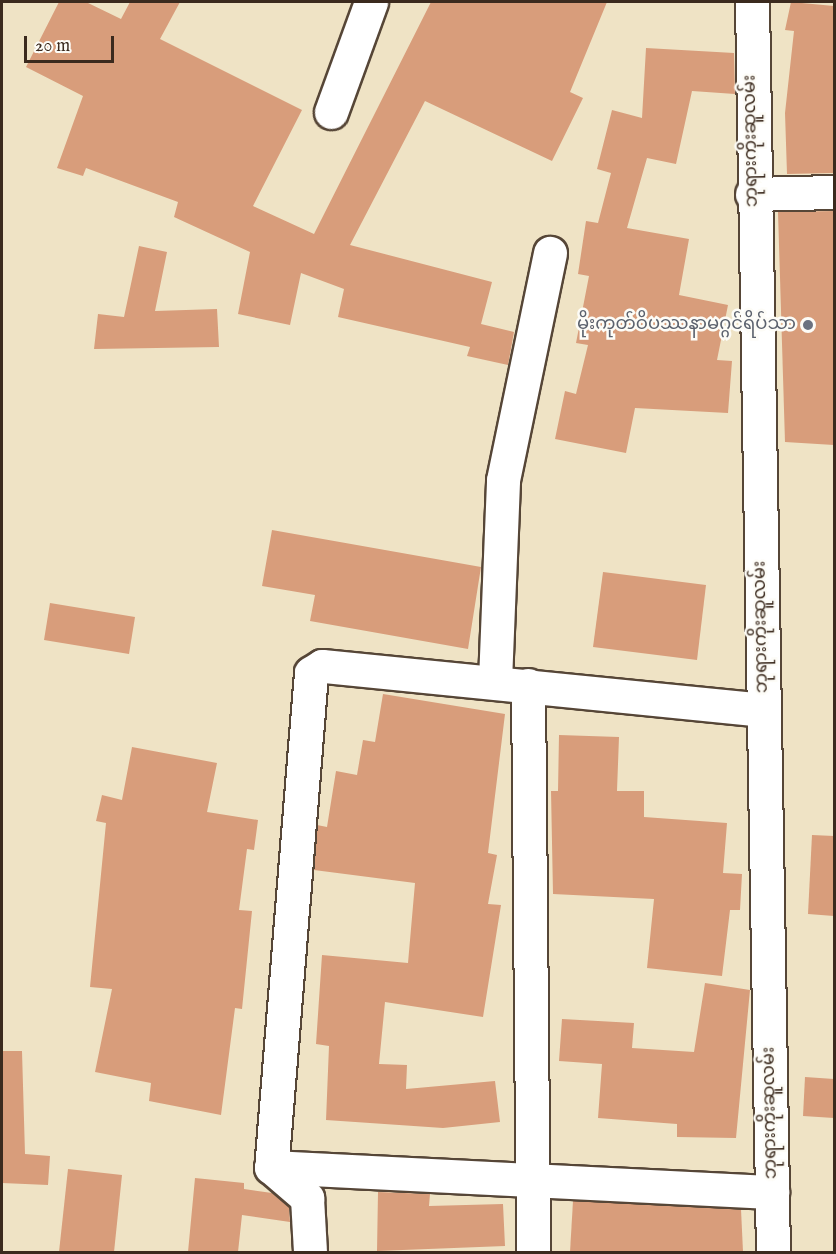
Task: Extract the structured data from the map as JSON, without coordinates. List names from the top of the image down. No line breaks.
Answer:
{"streets":{"street":["ဘုရားကိုးဆူလမ်း"]},"places":["မိုးကုတ်ဝိပဿနာမဂ္ဂင်ရိပ်သာ"],"scale_bar":"20 m"}
